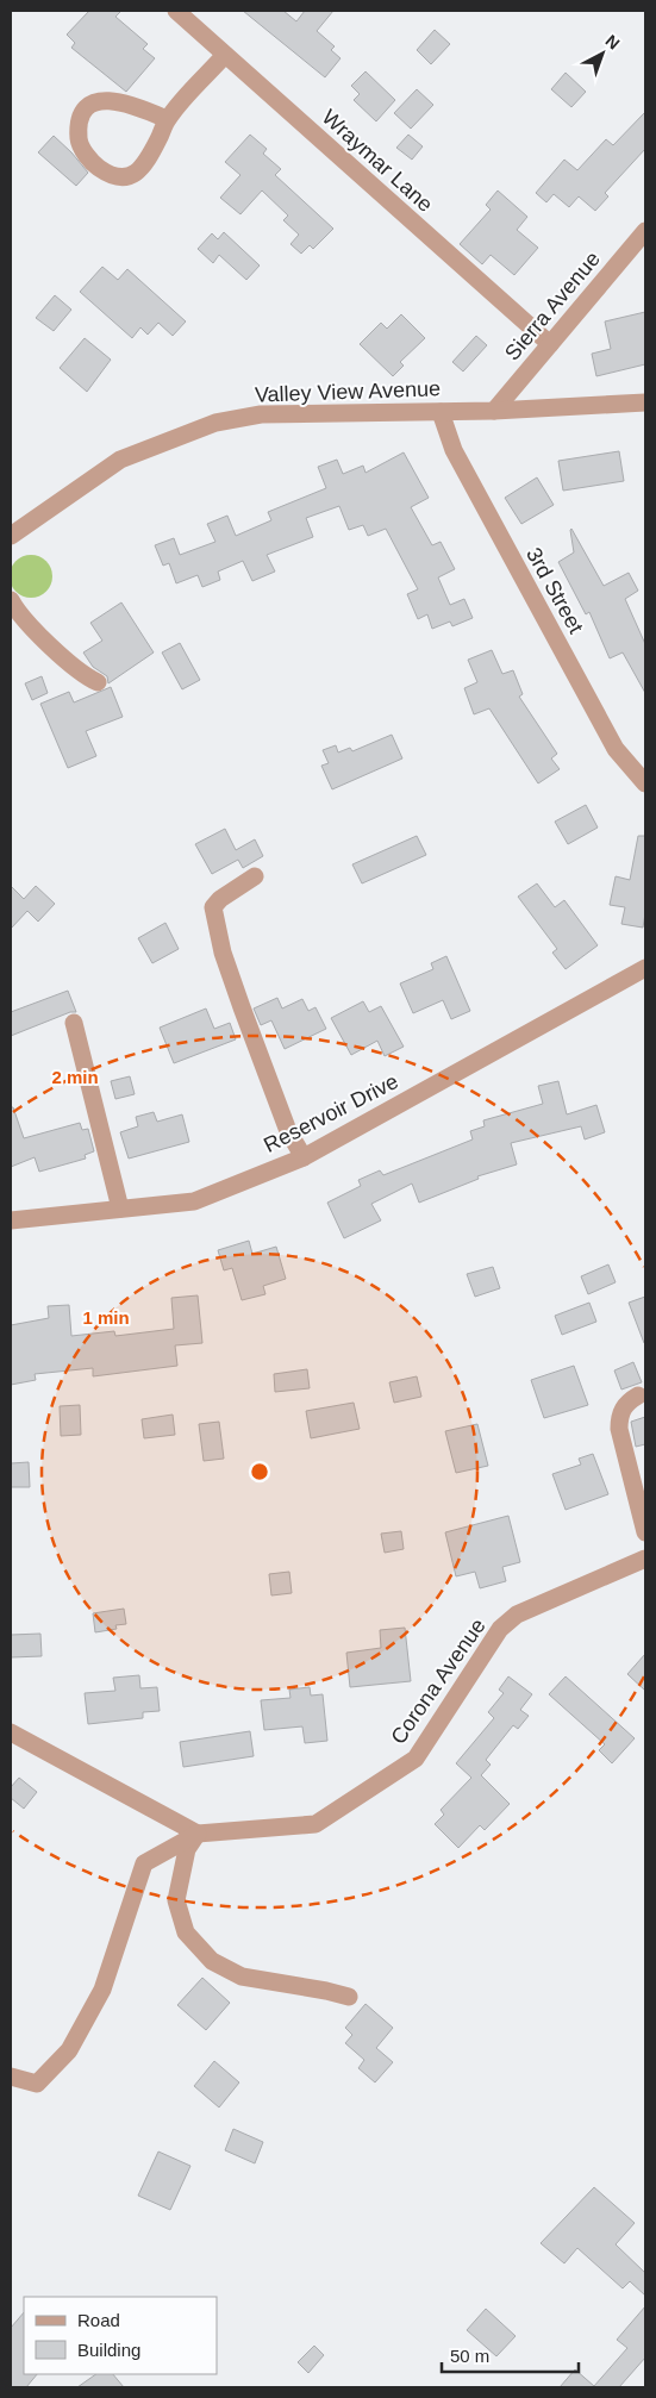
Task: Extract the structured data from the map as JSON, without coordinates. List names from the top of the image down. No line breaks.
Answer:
{"streets":{"street":["Wraymar Lane","Sierra Avenue","Valley View Avenue","3rd Street","Reservoir Drive","Corona Avenue"]},"crossings":[["Wraymar Lane","Sierra Avenue"],["Sierra Avenue","Valley View Avenue"],["Valley View Avenue","3rd Street"]],"legend":["Road","Building"],"scale_bar":"50 m","north":"top right","rings":["2 min","1 min"]}
